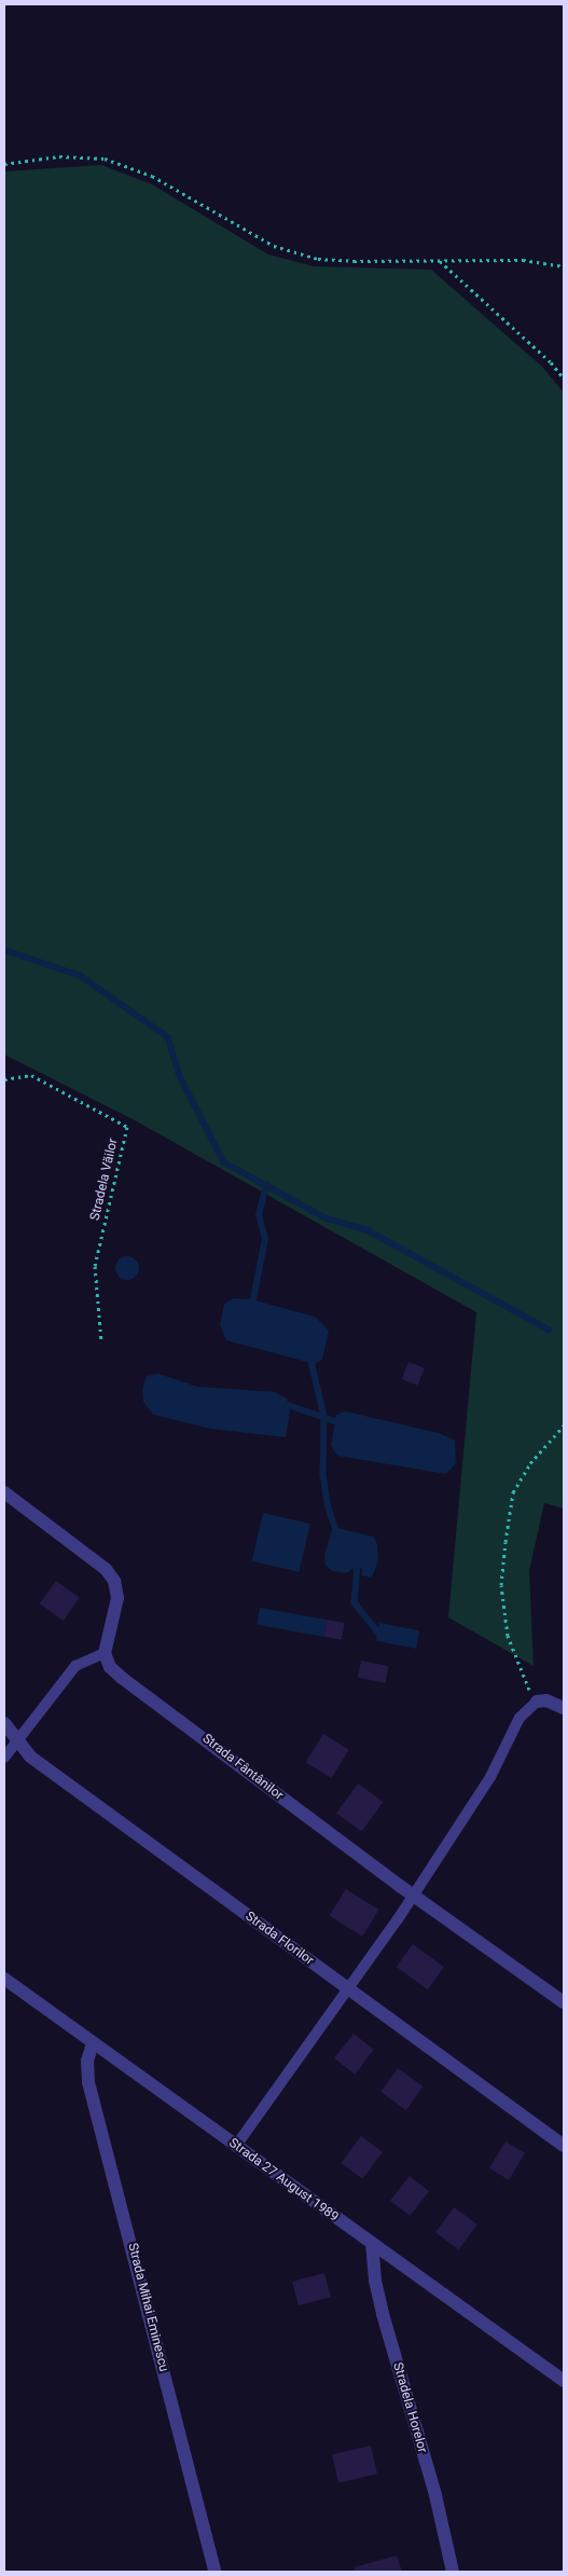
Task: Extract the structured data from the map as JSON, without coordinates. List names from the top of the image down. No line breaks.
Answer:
{"streets":{"street":["Strada Fântânilor","Strada Florilor","Strada 27 August 1989","Strada Mihai Eminescu","Stradela Horelor"],"path":["Stradela Văilor"]},"crossings":[["Strada 27 August 1989","Strada Mihai Eminescu"],["Strada 27 August 1989","Stradela Horelor"]]}
